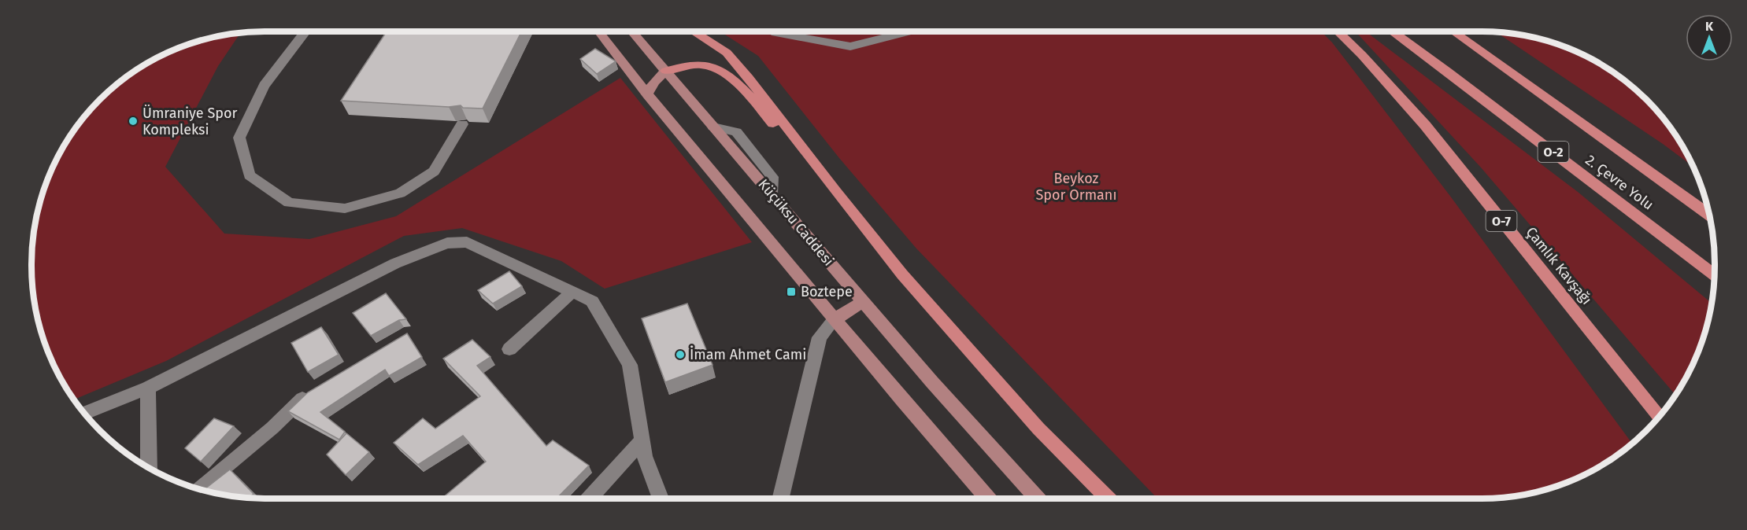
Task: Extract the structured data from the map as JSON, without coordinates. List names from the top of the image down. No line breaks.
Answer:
{"streets":{"highway":["O-2","2. Çevre Yolu","O-7","Çamlık Kavşağı"],"main road":["Küçüksu Caddesi"]},"parks":["Beykoz Spor Ormanı"],"places":{"other":["Ümraniye Spor Kompleksi","İmam Ahmet Cami"],"transit":["Boztepe"]},"north":"top"}
